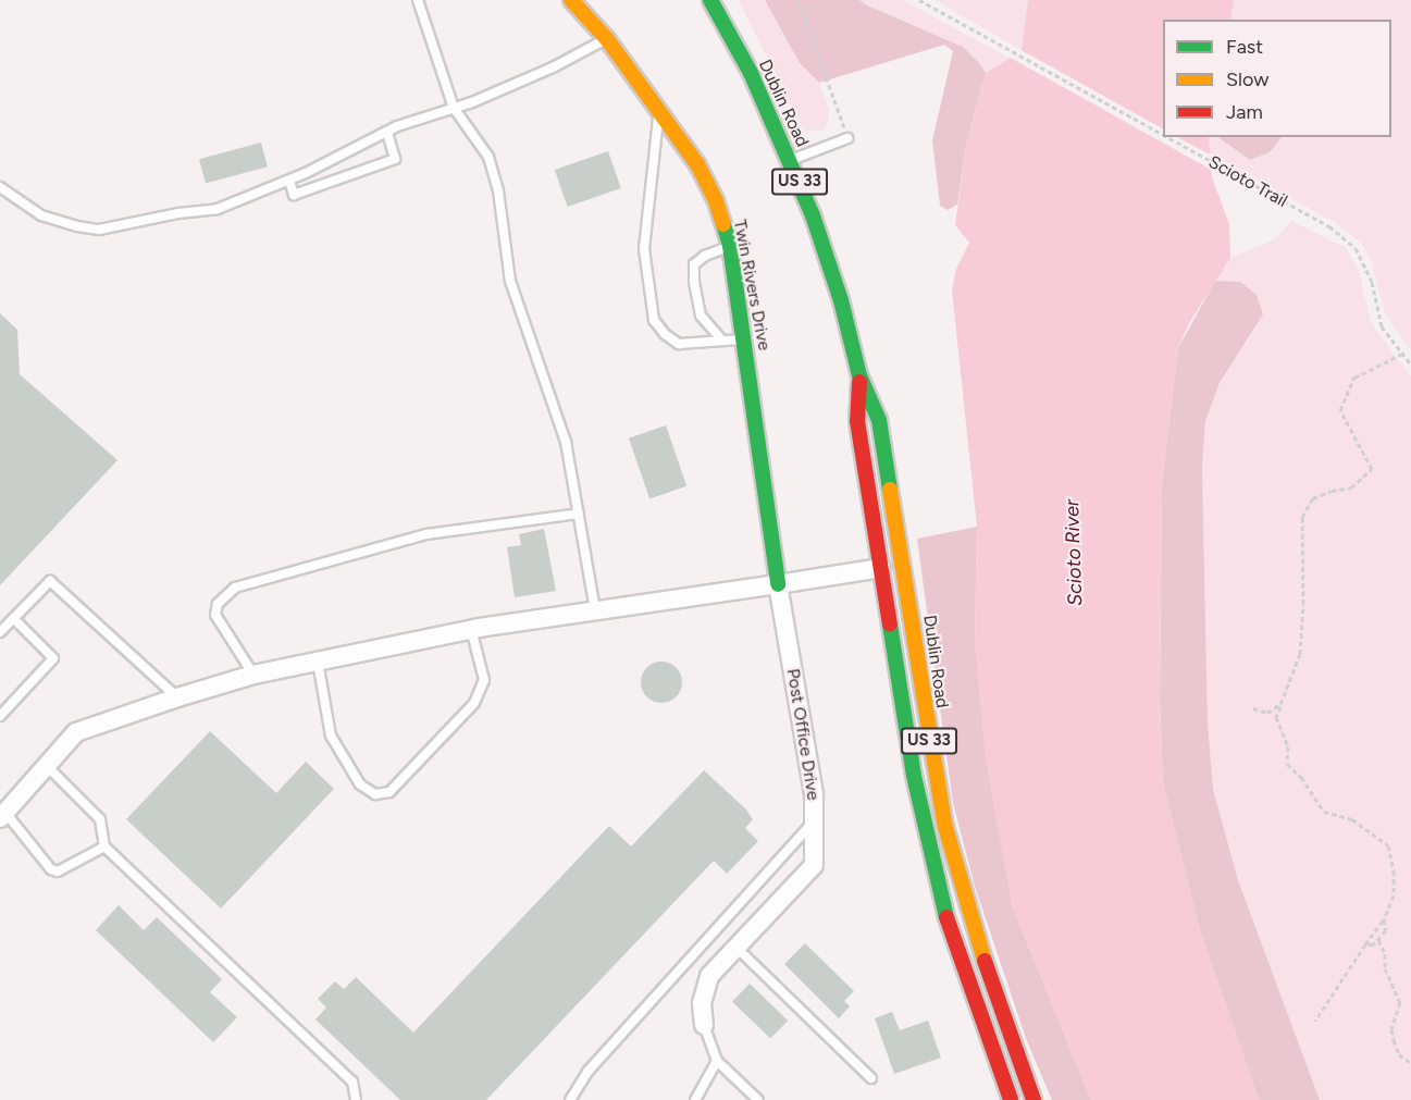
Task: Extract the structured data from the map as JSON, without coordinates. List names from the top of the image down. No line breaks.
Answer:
{"streets":{"main road":["Dublin Road","US 33","Twin Rivers Drive"],"street":["Post Office Drive"],"path":["Scioto Trail"]},"crossings":[["Twin Rivers Drive","Post Office Drive"]],"water":["Scioto River"],"legend":["Fast","Slow","Jam"]}
